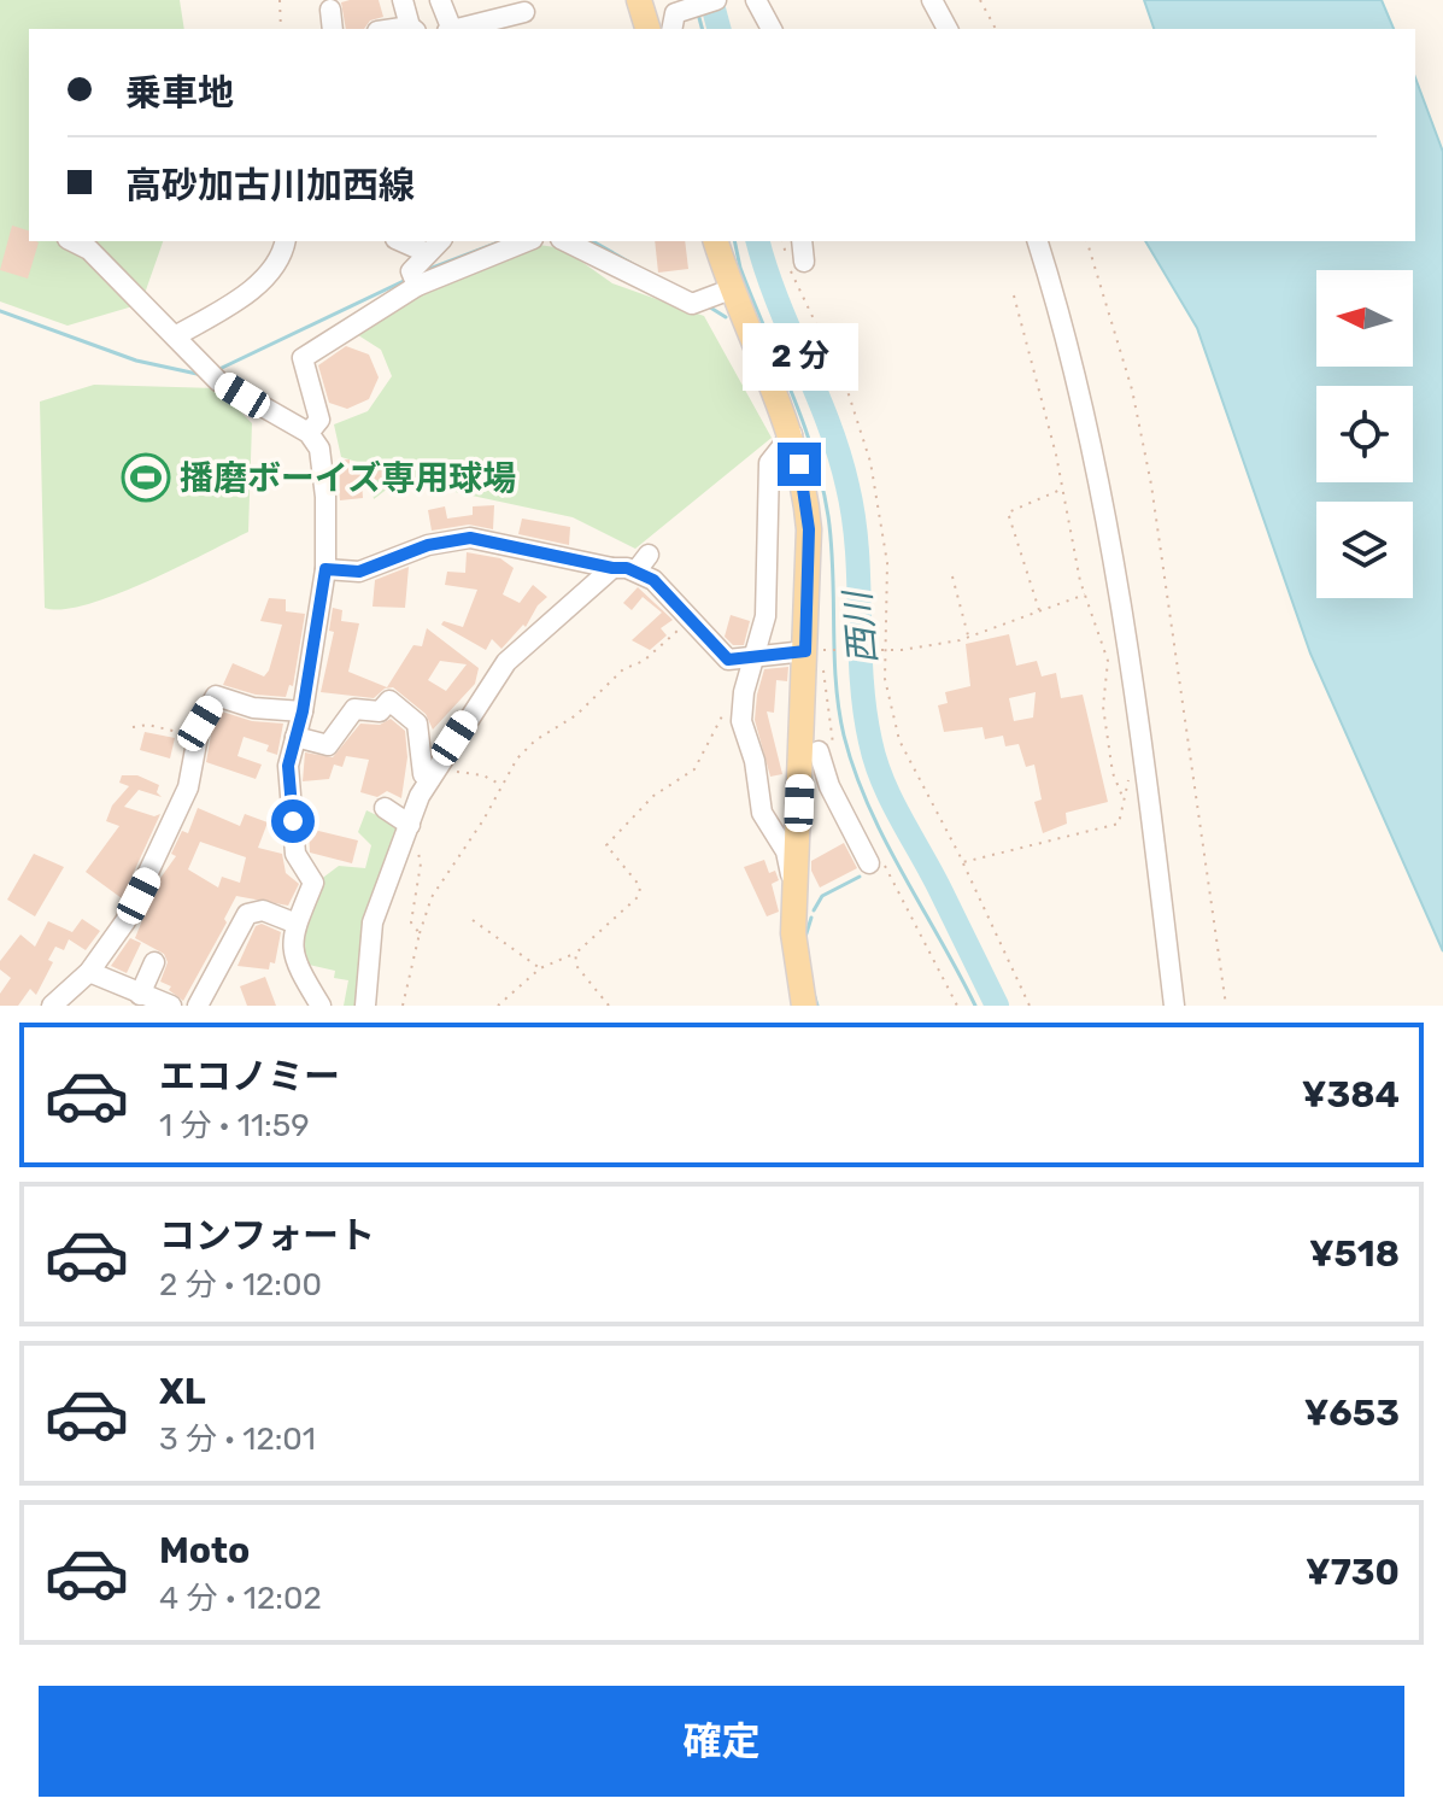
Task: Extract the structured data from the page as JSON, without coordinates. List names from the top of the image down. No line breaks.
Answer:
{"water":["西川"],"places":{"sports":["播磨ボーイズ専用球場"]},"north":"left","page":{"banner":["乗車地","高砂加古川加西線"],"bubble":"2 分","list":[{"name":"エコノミー","note":"1 分 · 11:59","value":"¥384"},{"name":"コンフォート","note":"2 分 · 12:00","value":"¥518"},{"name":"XL","note":"3 分 · 12:01","value":"¥653"},{"name":"Moto","note":"4 分 · 12:02","value":"¥730"}],"buttons":"確定"}}
